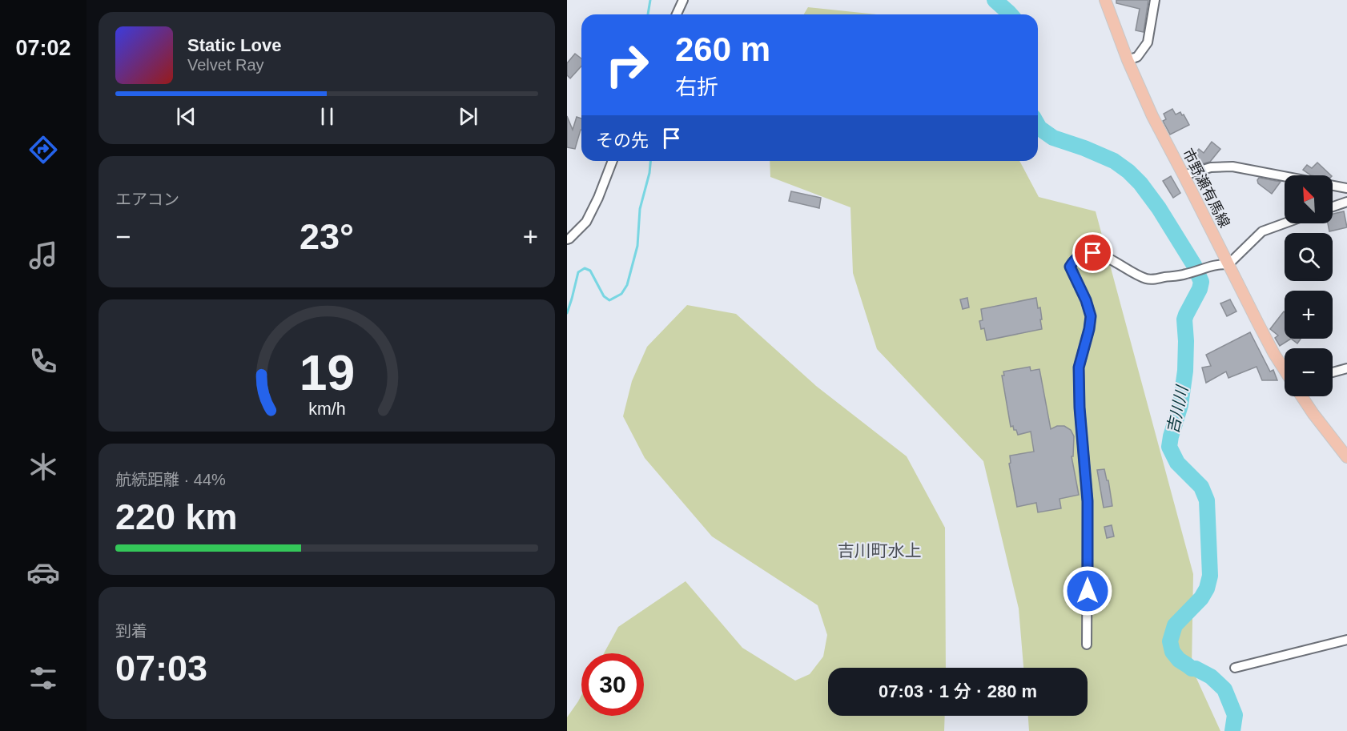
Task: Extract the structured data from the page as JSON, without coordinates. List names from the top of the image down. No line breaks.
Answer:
{"streets":{"main road":["市野瀬有馬線"]},"districts":["吉川町水上"],"water":["吉川川"],"north":"top left","page":{"tabs":"07:02","turn":["260 m","右折"],"song":["Static Love","Velvet Ray"],"then":"その先","tile":["エアコン",["航続距離 · 44%","220 km"],["到着","07:03"]],"map_buttons":["+","−"],"heat":["−","23°","+"],"limit":"30","trip":"07:03 · 1 分 · 280 m","gauge":["19","km/h"]}}
